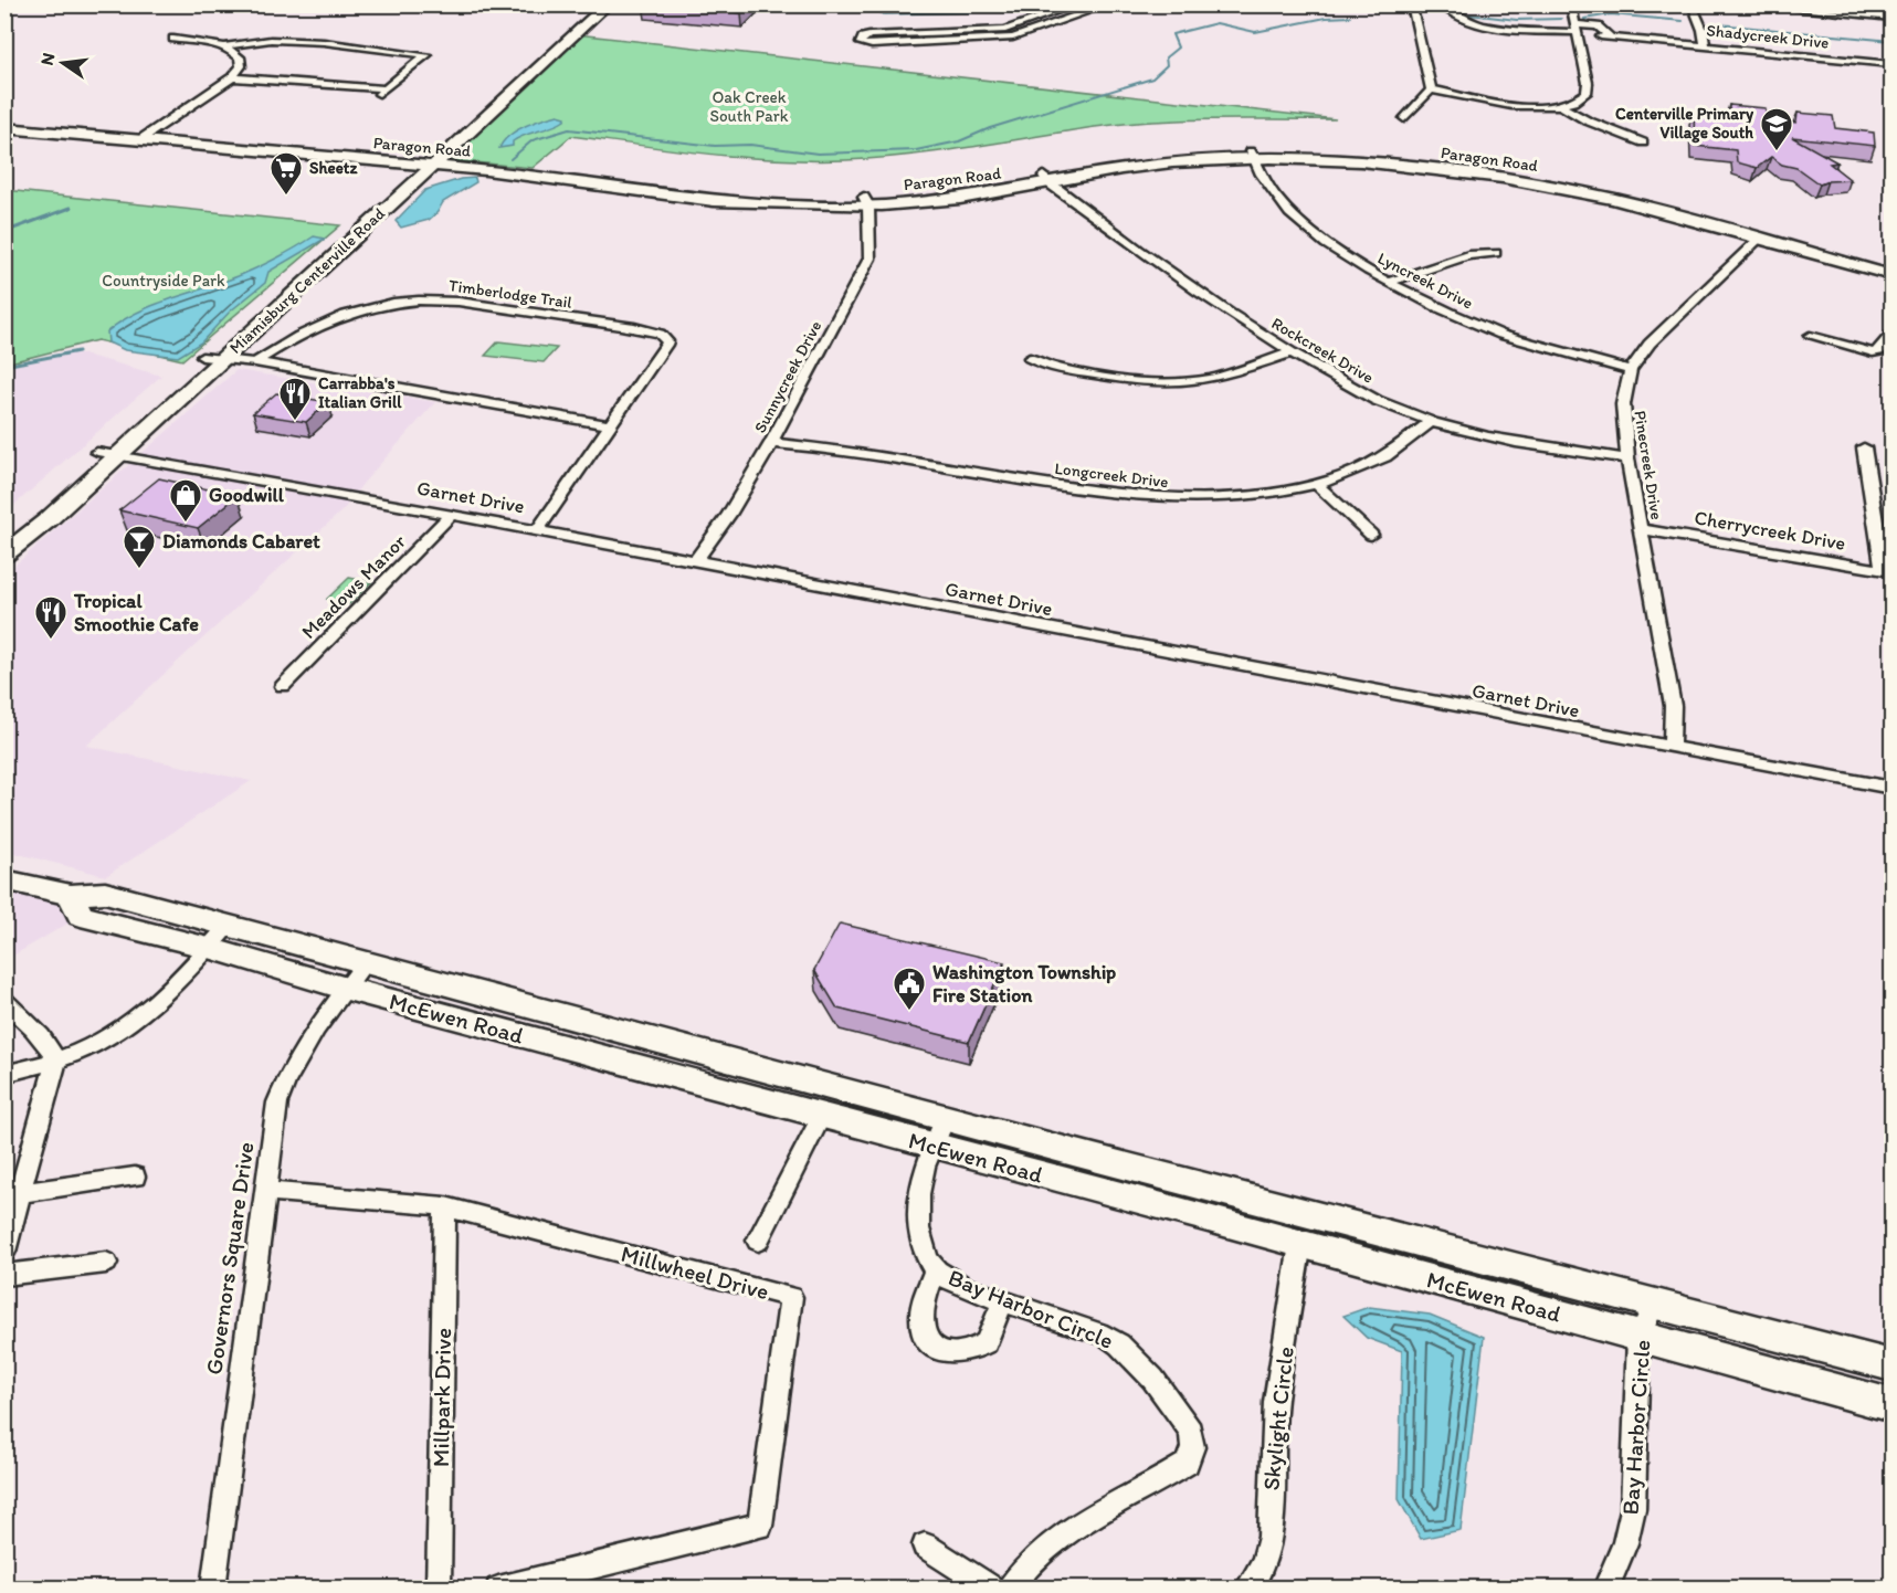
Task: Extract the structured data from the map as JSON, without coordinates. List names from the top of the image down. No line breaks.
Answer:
{"streets":{"street":["Shadycreek Drive","Paragon Road","Miamisburg Centerville Road","Lyncreek Drive","Timberlodge Trail","Rockcreek Drive","Sunnycreek Drive","Pinecreek Drive","Longcreek Drive","Garnet Drive","Cherrycreek Drive","Meadows Manor","McEwen Road","Governors Square Drive","Millwheel Drive","Bay Harbor Circle","Millpark Drive","Skylight Circle"]},"crossings":[["Paragon Road","Miamisburg Centerville Road"],["Paragon Road","Lyncreek Drive"],["Paragon Road","Rockcreek Drive"],["Paragon Road","Sunnycreek Drive"],["Paragon Road","Pinecreek Drive"],["Miamisburg Centerville Road","Garnet Drive"],["Lyncreek Drive","Pinecreek Drive"],["Timberlodge Trail","Garnet Drive"],["Rockcreek Drive","Pinecreek Drive"],["Rockcreek Drive","Longcreek Drive"],["Sunnycreek Drive","Longcreek Drive"],["Sunnycreek Drive","Garnet Drive"],["Pinecreek Drive","Garnet Drive"],["Pinecreek Drive","Cherrycreek Drive"],["Garnet Drive","Meadows Manor"],["McEwen Road","Governors Square Drive"],["McEwen Road","Bay Harbor Circle"],["McEwen Road","Skylight Circle"],["Governors Square Drive","Millwheel Drive"],["Millwheel Drive","Millpark Drive"]],"parks":["Oak Creek South Park","Countryside Park"],"places":{"school or university":["Centerville Primary Village South"],"supermarket":["Sheetz"],"restaurant":["Carrabba's Italian Grill","Tropical Smoothie Cafe"],"shop":["Goodwill"],"bar":["Diamonds Cabaret"],"public building":["Washington Township Fire Station"]},"north":"left"}
